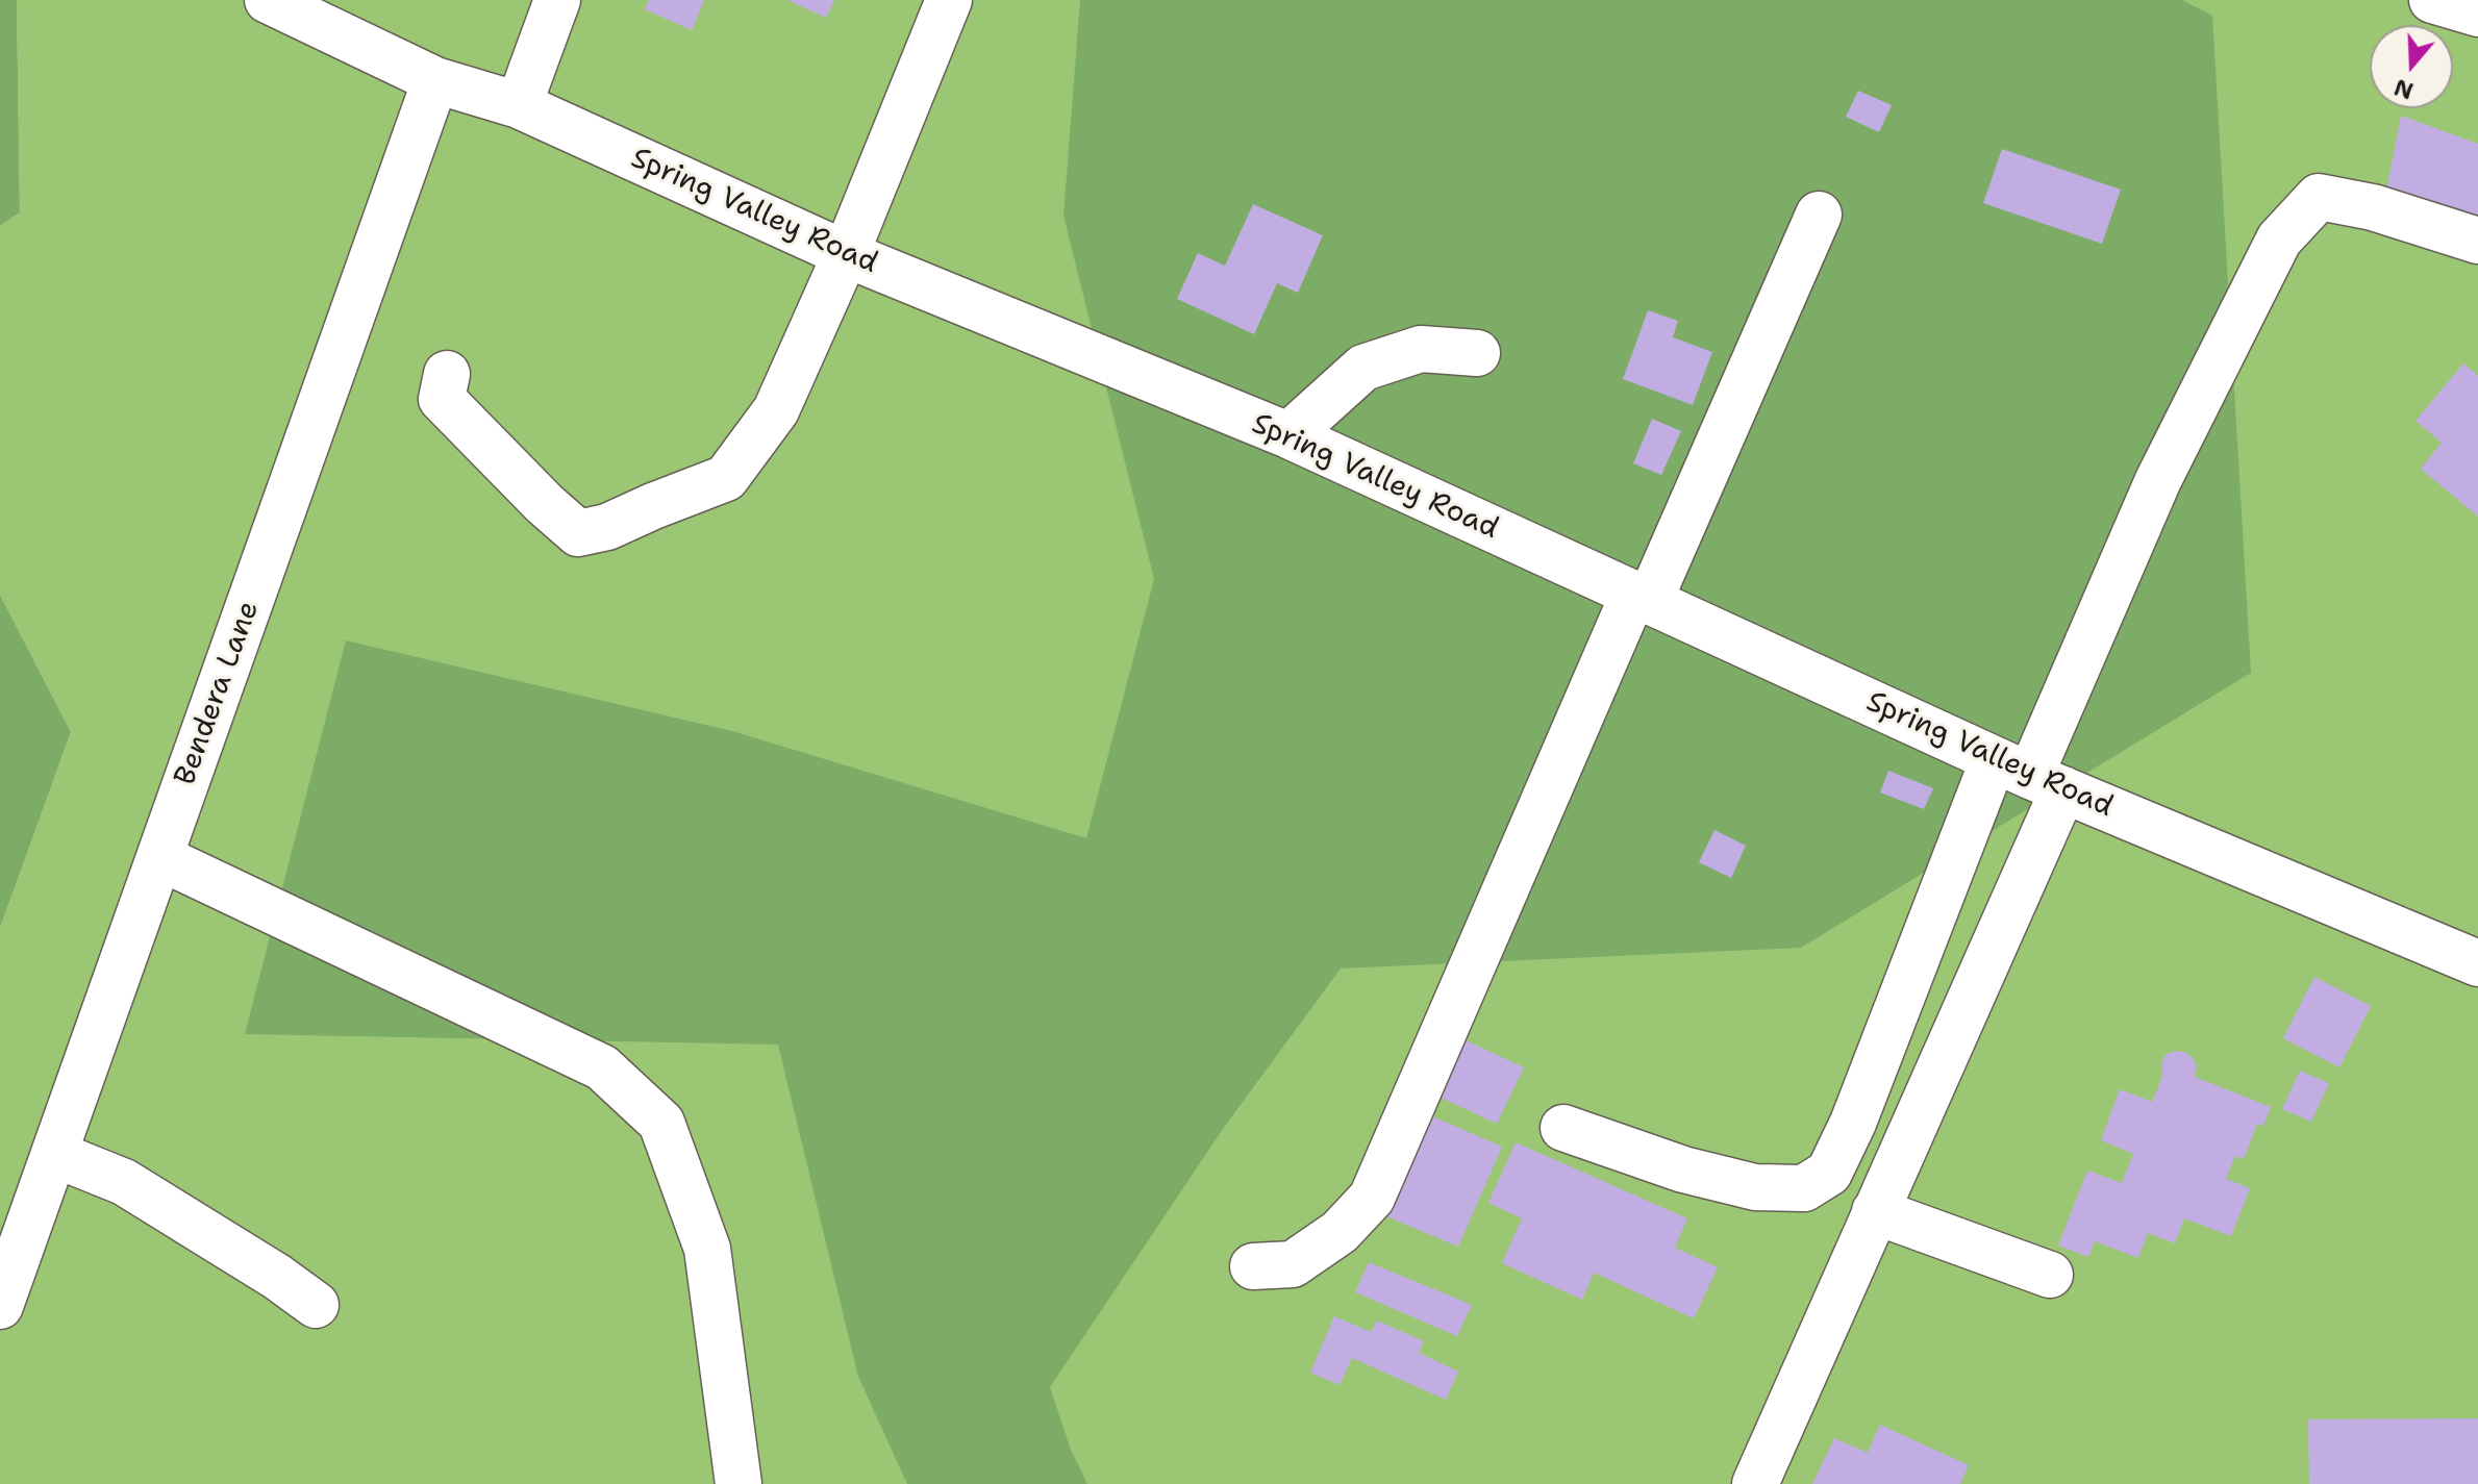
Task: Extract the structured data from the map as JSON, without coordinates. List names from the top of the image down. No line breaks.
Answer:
{"streets":{"street":["Spring Valley Road","Bendera Lane"]},"crossings":[["Spring Valley Road","Bendera Lane"]],"north":"bottom"}
